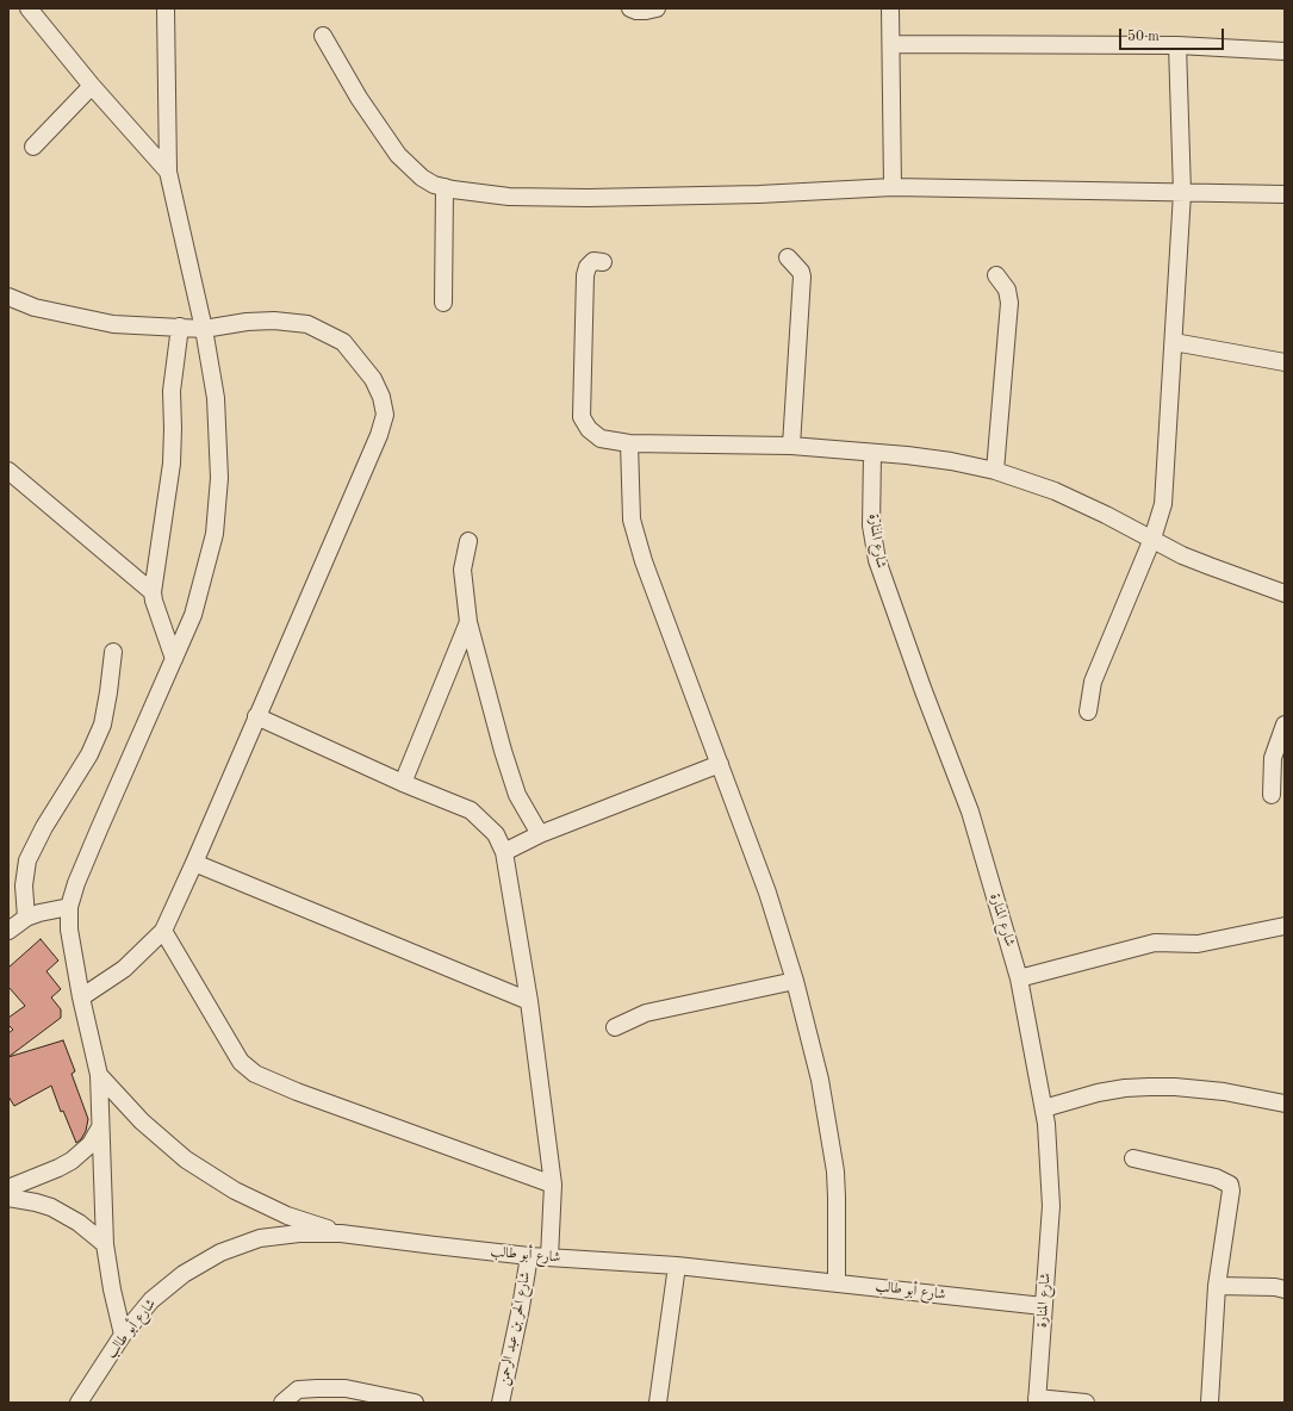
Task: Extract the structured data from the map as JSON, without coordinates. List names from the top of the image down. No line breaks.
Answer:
{"streets":{"street":["شارع المنارة","شارع أبو طالب","شارع الحر بن عبد الرحمن"]},"crossings":[["شارع المنارة","شارع أبو طالب"],["شارع أبو طالب","شارع الحر بن عبد الرحمن"]],"scale_bar":"50 m"}
